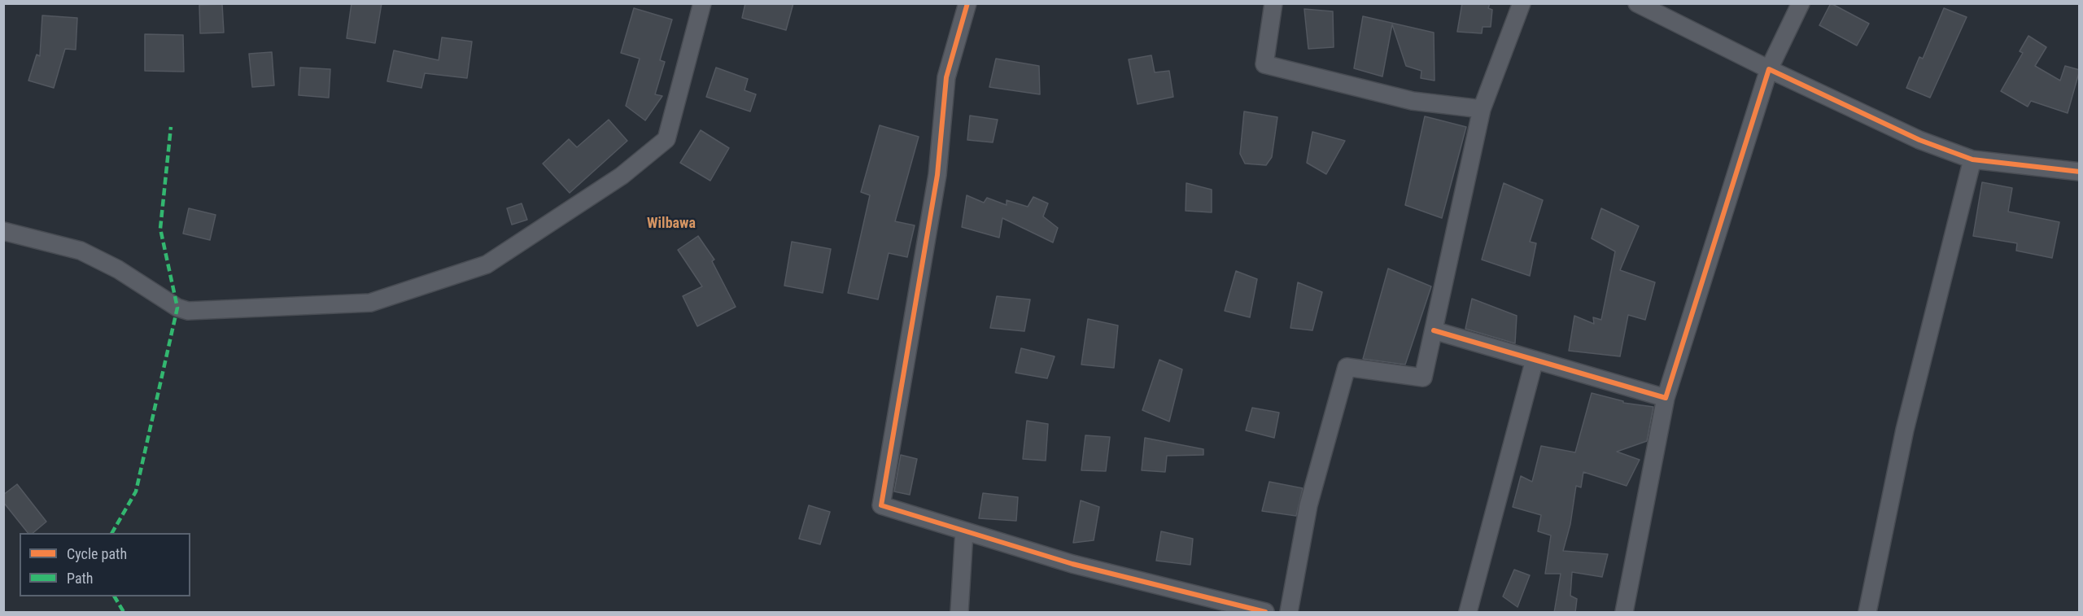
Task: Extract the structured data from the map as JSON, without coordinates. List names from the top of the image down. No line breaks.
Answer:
{"districts":["Wilbawa"],"legend":["Cycle path","Path"]}
